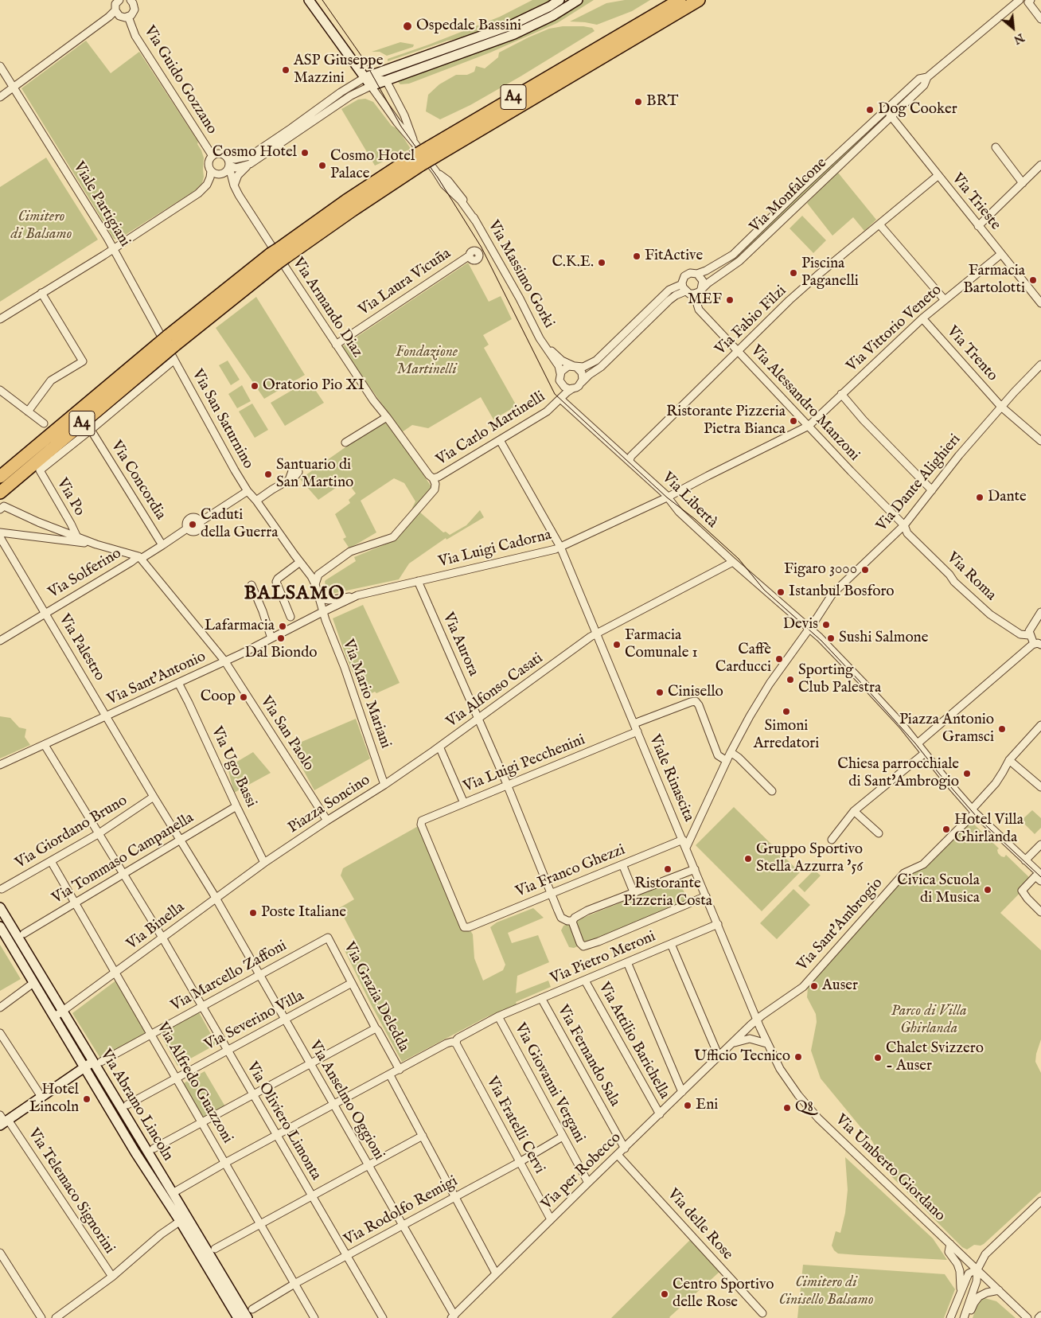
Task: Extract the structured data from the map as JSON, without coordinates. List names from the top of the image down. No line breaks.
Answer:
{"streets":{"highway":["A4"],"main road":["Via Massimo Gorki","Via Abramo Lincoln"],"street":["Via Guido Gozzano","Via Monfalcone","Via Trieste","Viale Partigiani","Via Laura Vicuña","Via Armando Diaz","Via Fabio Filzi","Via Vittorio Veneto","Via Trento","Via Alessandro Manzoni","Via San Saturnino","Via Carlo Martinelli","Via Concordia","Via Dante Alighieri","Via Po","Via Libertà","Via Luigi Cadorna","Via Solferino","Via Roma","Via Aurora","Via Palestro","Via Sant'Antonio","Via Alfonso Casati","Via Mario Mariani","Via San Paolo","Via Luigi Pecchenini","Via Ugo Bassi","Viale Rinascita","Piazza Soncino","Via Giordano Bruno","Via Tommaso Campanella","Via Franco Ghezzi","Via Sant'Ambrogio","Via Binella","Via Pietro Meroni","Via Marcello Zaffoni","Via Grazia Deledda","Via Severino Villa","Via Attilio Barichella","Via Fernando Sala","Via Alfredo Guazzoni","Via Giovanni Vergani","Via Anselmo Oggioni","Via Oliviero Limonta","Via Fratelli Cervi","Via Umberto Giordano","Via per Robecco","Via Telemaco Signorini","Via Rodolfo Remigi","Via delle Rose"]},"crossings":[["Via Guido Gozzano","Via Armando Diaz"],["A4","Viale Partigiani"],["A4","Via Massimo Gorki"],["A4","Via San Saturnino"],["Via Monfalcone","Via Trieste"],["Via Monfalcone","Via Alessandro Manzoni"],["Via Trieste","Via Fabio Filzi"],["Via Trieste","Via Vittorio Veneto"],["Viale Partigiani","Via San Saturnino"],["Via Massimo Gorki","Via Carlo Martinelli"],["Via Laura Vicuña","Via Armando Diaz"],["Via Armando Diaz","Via Carlo Martinelli"],["Via Fabio Filzi","Via Alessandro Manzoni"],["Via Fabio Filzi","Via Libertà"],["Via Vittorio Veneto","Via Trento"],["Via Vittorio Veneto","Via Alessandro Manzoni"],["Via Vittorio Veneto","Via Luigi Cadorna"],["Via Trento","Via Dante Alighieri"],["Via Alessandro Manzoni","Via Dante Alighieri"],["Via Alessandro Manzoni","Via Luigi Cadorna"],["Via Alessandro Manzoni","Via Roma"],["Via San Saturnino","Via Carlo Martinelli"],["Via San Saturnino","Via Solferino"],["Via San Saturnino","Via Mario Mariani"],["Via Carlo Martinelli","Via Libertà"],["Via Carlo Martinelli","Via Mario Mariani"],["Via Carlo Martinelli","Viale Rinascita"],["Via Concordia","Via Po"],["Via Concordia","Via Solferino"],["Via Dante Alighieri","Via Libertà"],["Via Dante Alighieri","Via Roma"],["Via Dante Alighieri","Viale Rinascita"],["Via Libertà","Via Luigi Cadorna"],["Via Libertà","Via Alfonso Casati"],["Via Luigi Cadorna","Via Aurora"],["Via Luigi Cadorna","Via Sant'Antonio"],["Via Luigi Cadorna","Via Mario Mariani"],["Via Luigi Cadorna","Viale Rinascita"],["Via Solferino","Via Palestro"],["Via Solferino","Via San Paolo"],["Via Aurora","Via Alfonso Casati"],["Via Aurora","Via Luigi Pecchenini"],["Via Aurora","Via Franco Ghezzi"],["Via Palestro","Via Sant'Antonio"],["Via Palestro","Via Giordano Bruno"],["Via Palestro","Via Anselmo Oggioni"],["Via Sant'Antonio","Via Mario Mariani"],["Via Sant'Antonio","Via San Paolo"],["Via Sant'Antonio","Via Ugo Bassi"],["Via Sant'Antonio","Via Oliviero Limonta"],["Via Alfonso Casati","Viale Rinascita"],["Via Alfonso Casati","Piazza Soncino"],["Via Mario Mariani","Piazza Soncino"],["Via San Paolo","Piazza Soncino"],["Via Luigi Pecchenini","Viale Rinascita"],["Via Luigi Pecchenini","Via Franco Ghezzi"],["Via Ugo Bassi","Piazza Soncino"],["Via Ugo Bassi","Via Tommaso Campanella"],["Via Ugo Bassi","Via Binella"],["Viale Rinascita","Via Franco Ghezzi"],["Viale Rinascita","Via Sant'Ambrogio"],["Viale Rinascita","Via Pietro Meroni"],["Viale Rinascita","Via Umberto Giordano"],["Viale Rinascita","Via per Robecco"],["Piazza Soncino","Via Binella"],["Via Giordano Bruno","Via Alfredo Guazzoni"],["Via Giordano Bruno","Via Anselmo Oggioni"],["Via Giordano Bruno","Via Oliviero Limonta"],["Via Tommaso Campanella","Via Alfredo Guazzoni"],["Via Tommaso Campanella","Via Anselmo Oggioni"],["Via Tommaso Campanella","Via Oliviero Limonta"],["Via Sant'Ambrogio","Via Umberto Giordano"],["Via Sant'Ambrogio","Via per Robecco"],["Via Binella","Via Alfredo Guazzoni"],["Via Binella","Via Anselmo Oggioni"],["Via Binella","Via Abramo Lincoln"],["Via Binella","Via Oliviero Limonta"],["Via Pietro Meroni","Via Attilio Barichella"],["Via Pietro Meroni","Via Fernando Sala"],["Via Pietro Meroni","Via Giovanni Vergani"],["Via Pietro Meroni","Via Fratelli Cervi"],["Via Marcello Zaffoni","Via Grazia Deledda"],["Via Marcello Zaffoni","Via Alfredo Guazzoni"],["Via Marcello Zaffoni","Via Anselmo Oggioni"],["Via Marcello Zaffoni","Via Abramo Lincoln"],["Via Marcello Zaffoni","Via Oliviero Limonta"],["Via Grazia Deledda","Via Severino Villa"],["Via Severino Villa","Via Alfredo Guazzoni"],["Via Severino Villa","Via Anselmo Oggioni"],["Via Severino Villa","Via Oliviero Limonta"],["Via Attilio Barichella","Via per Robecco"],["Via Fernando Sala","Via per Robecco"],["Via Alfredo Guazzoni","Via Rodolfo Remigi"],["Via Giovanni Vergani","Via per Robecco"],["Via Giovanni Vergani","Via Rodolfo Remigi"],["Via Anselmo Oggioni","Via per Robecco"],["Via Anselmo Oggioni","Via Rodolfo Remigi"],["Via Oliviero Limonta","Via Rodolfo Remigi"],["Via Fratelli Cervi","Via per Robecco"],["Via Fratelli Cervi","Via Rodolfo Remigi"],["Via Umberto Giordano","Via per Robecco"],["Via per Robecco","Via delle Rose"]],"districts":["BALSAMO"],"parks":["Cimitero di Balsamo","Fondazione Martinelli","Parco di Villa Ghirlanda","Cimitero di Cinisello Balsamo"],"places":["Ospedale Bassini","ASP Giuseppe Mazzini","BRT","Dog Cooker","Cosmo Hotel","Cosmo Hotel Palace","FitActive","C.K.E.","Piscina Paganelli","Farmacia Bartolotti","MEF","Oratorio Pio XI","Ristorante Pizzeria Pietra Bianca","Santuario di San Martino","Dante","Caduti della Guerra","Figaro 3000","Istanbul Bosforo","Devis","Lafarmacia","Dal Biondo","Sushi Salmone","Farmacia Comunale 1","Caffè Carducci","Sporting Club Palestra","Cinisello","Coop","Simoni Arredatori","Piazza Antonio Gramsci","Chiesa parrocchiale di Sant'Ambrogio","Hotel Villa Ghirlanda","Gruppo Sportivo Stella Azzurra '56","Ristorante Pizzeria Costa","Civica Scuola di Musica","Poste Italiane","Auser","Ufficio Tecnico","Chalet Svizzero - Auser","Hotel Lincoln","Eni","Q8","Centro Sportivo delle Rose"],"north":"bottom right"}
